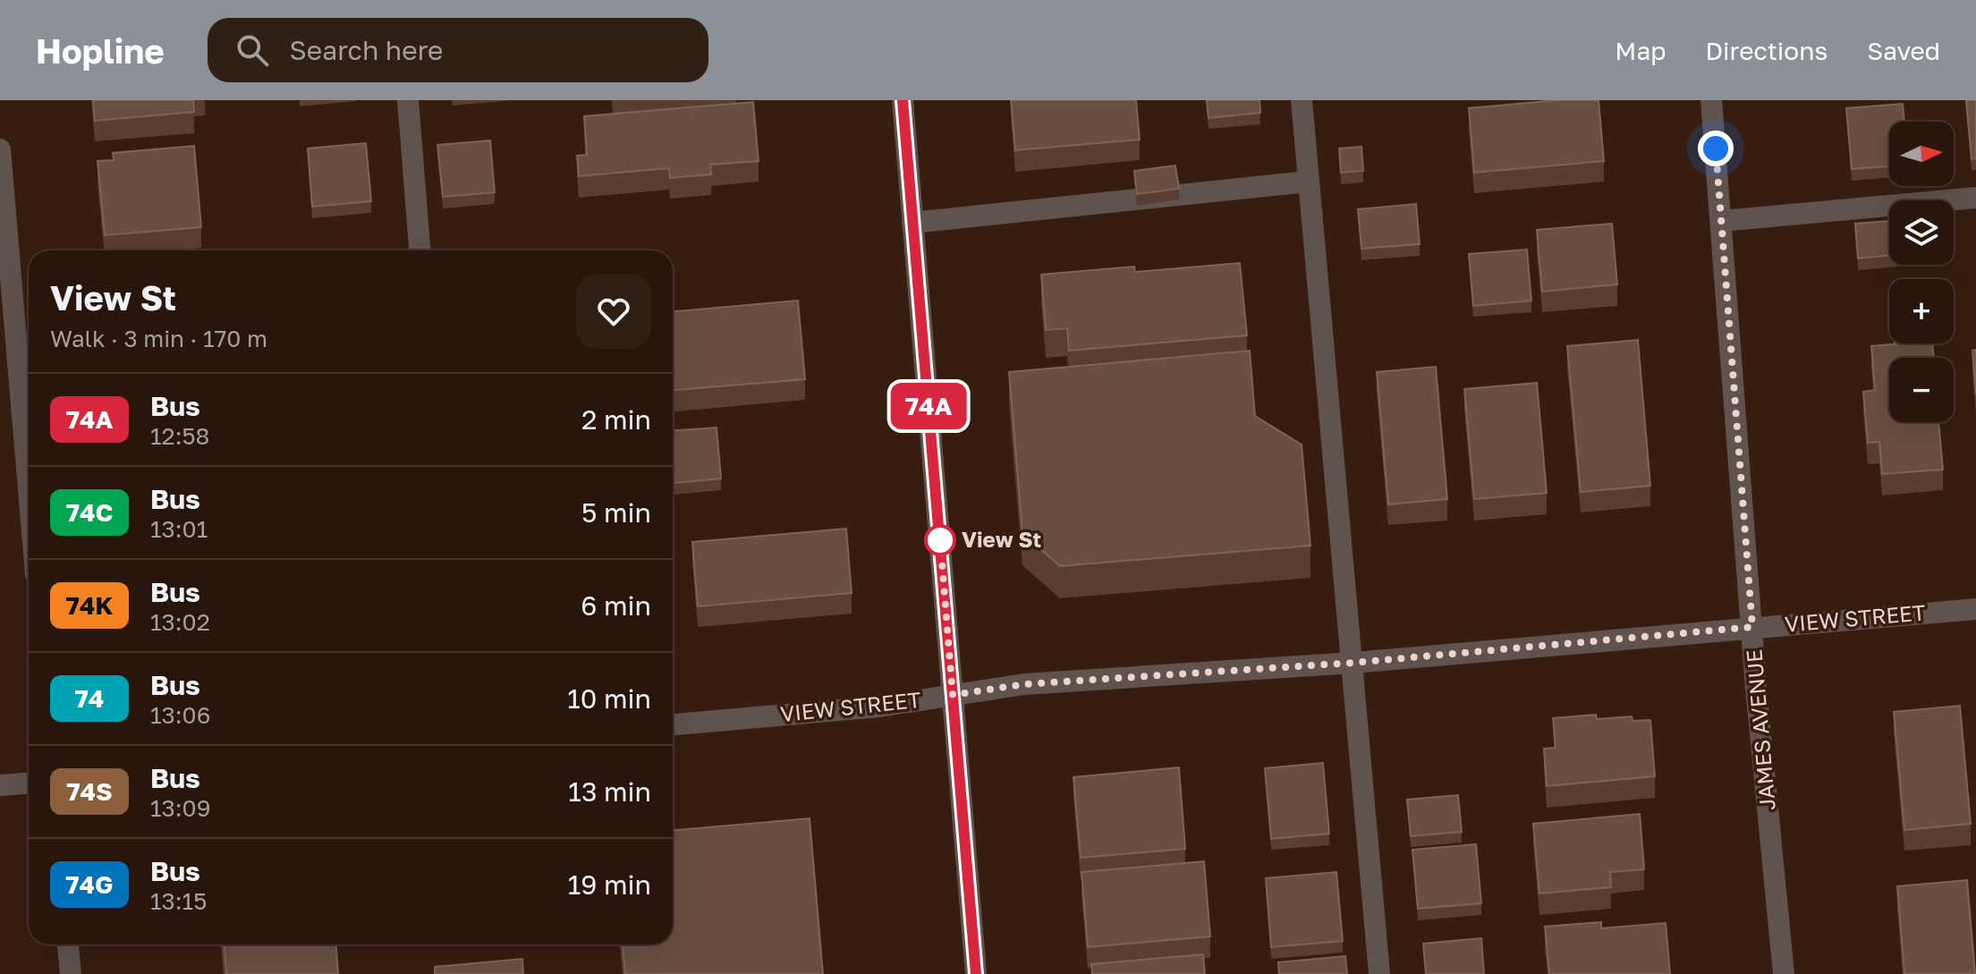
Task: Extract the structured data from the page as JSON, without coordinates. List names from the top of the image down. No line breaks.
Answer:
{"streets":{"street":["VIEW STREET","JAMES AVENUE"]},"crossings":[["VIEW STREET","JAMES AVENUE"]],"places":["View St"],"lines":["bus line 74A"],"north":"right","page":{"header":"Hopline","search":"Search here","nav":["Map","Directions","Saved"],"on_map":"74A","map_buttons":["+","−"],"heading":["View St","Walk · 3 min · 170 m"],"list":[{"mark":"74A","name":"Bus","note":"12:58","value":"2 min"},{"mark":"74C","name":"Bus","note":"13:01","value":"5 min"},{"mark":"74K","name":"Bus","note":"13:02","value":"6 min"},{"mark":"74","name":"Bus","note":"13:06","value":"10 min"},{"mark":"74S","name":"Bus","note":"13:09","value":"13 min"},{"mark":"74G","name":"Bus","note":"13:15","value":"19 min"}]}}
